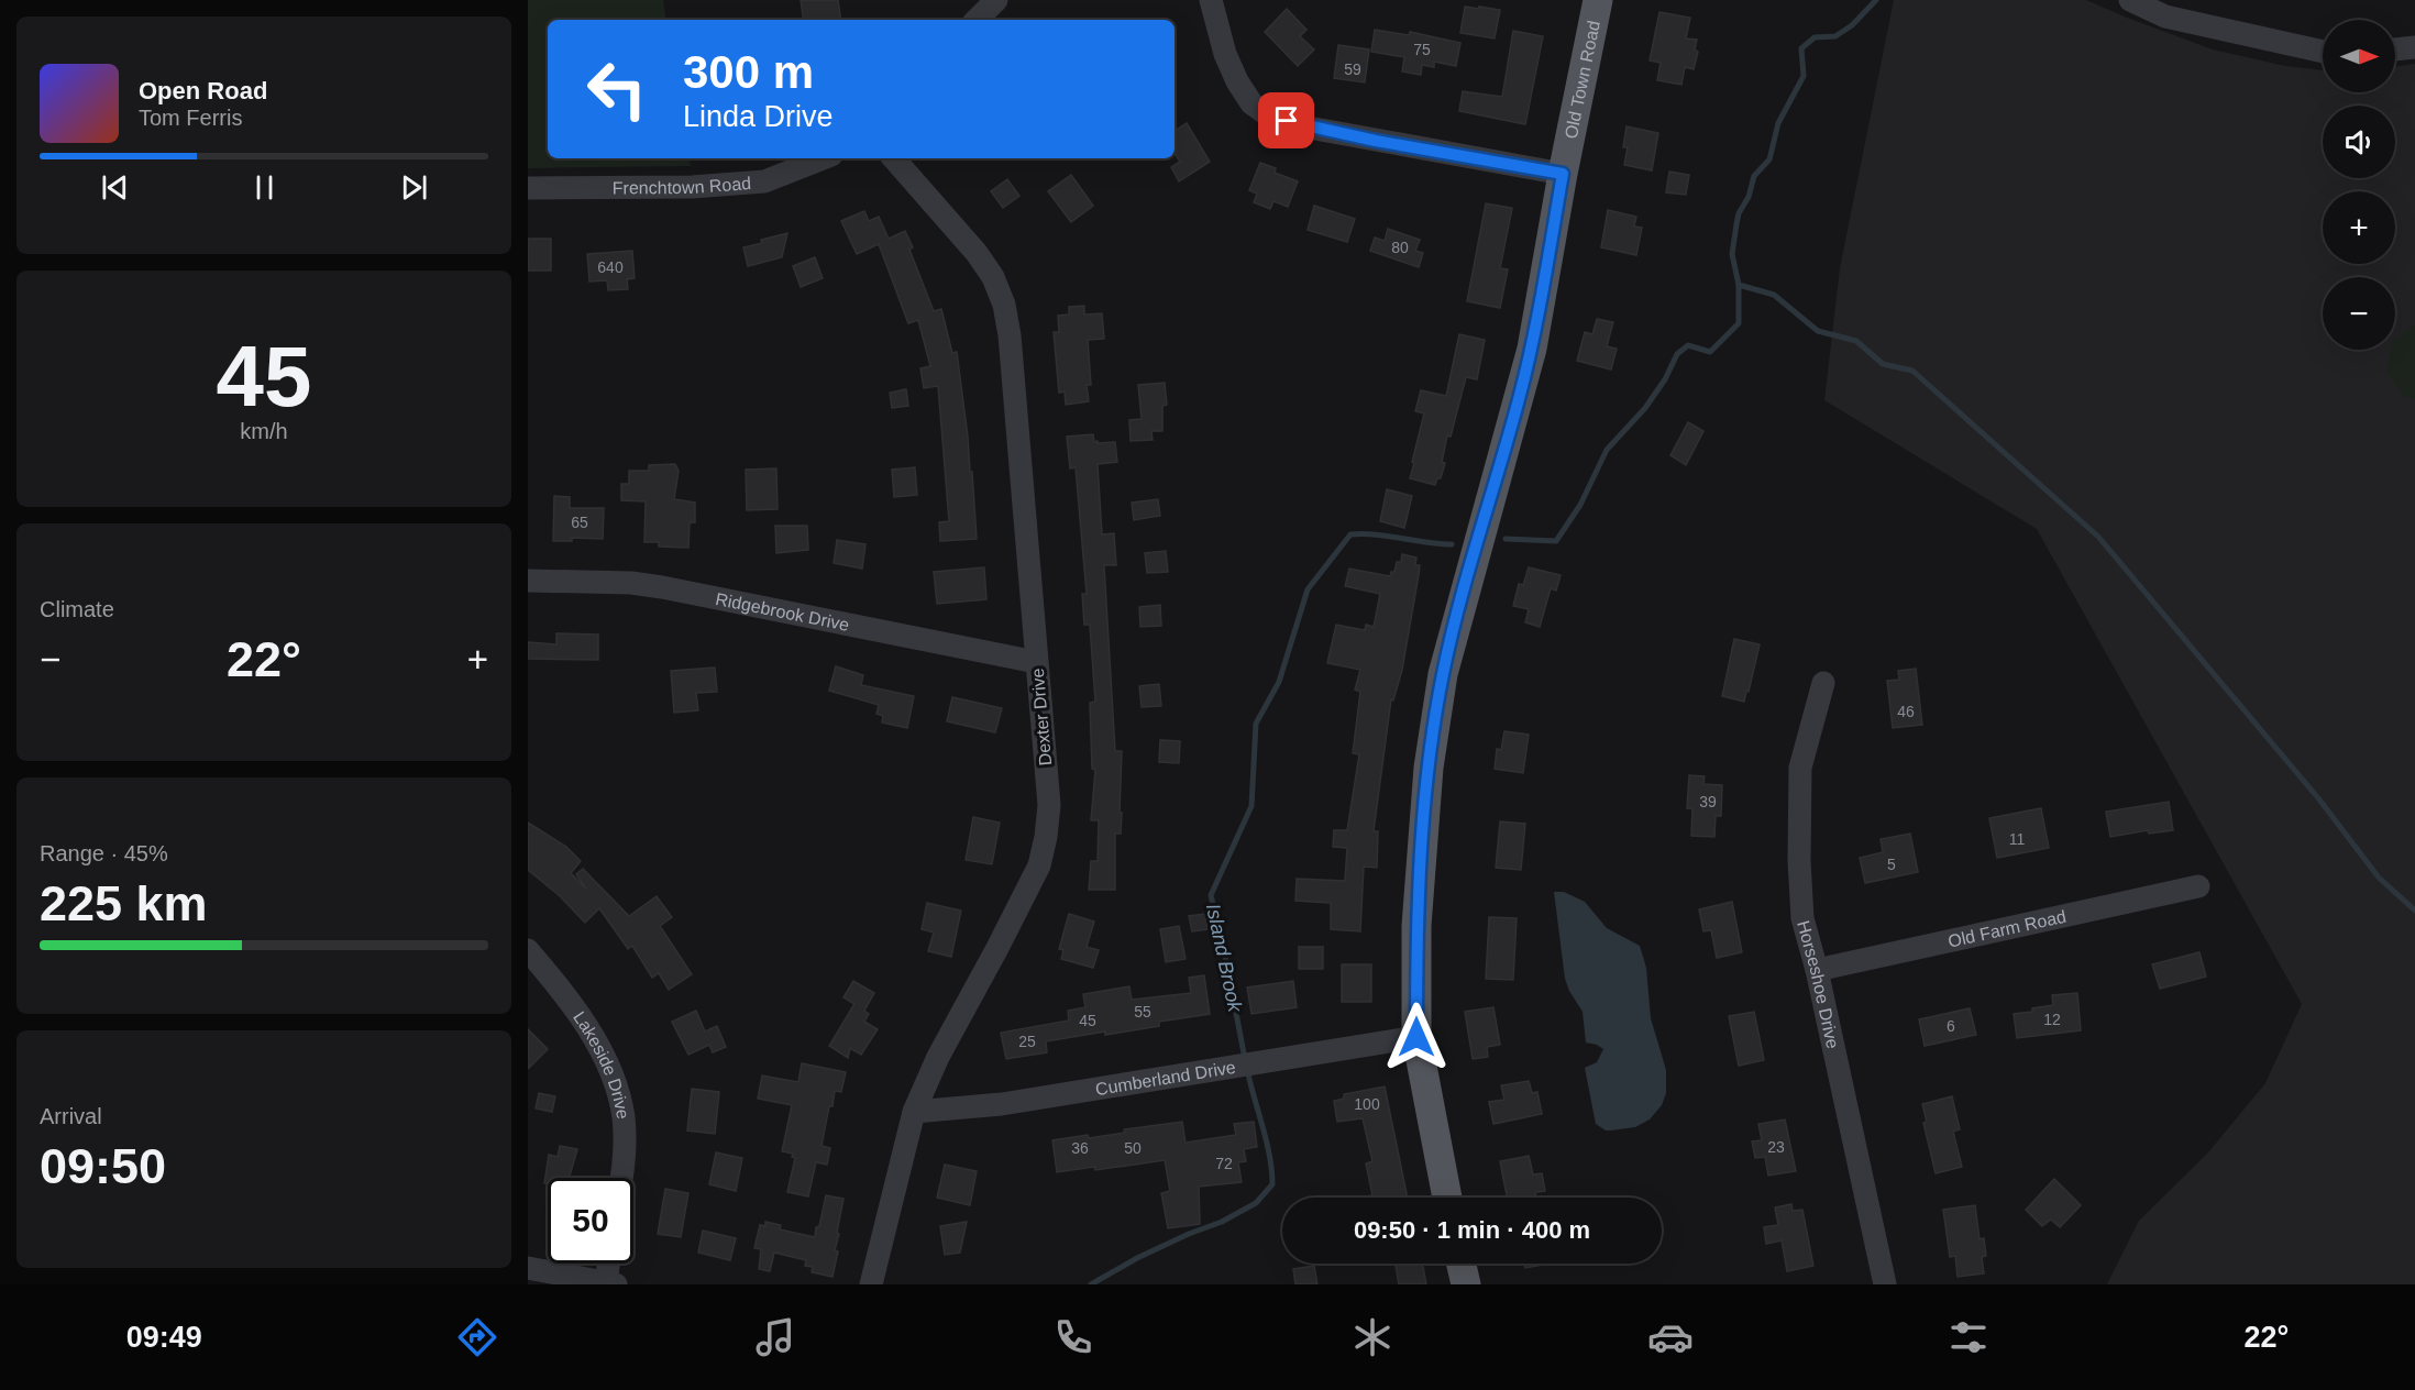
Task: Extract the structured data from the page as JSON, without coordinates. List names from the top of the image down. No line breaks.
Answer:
{"streets":{"main road":["Old Town Road"],"street":["Frenchtown Road","Ridgebrook Drive","Dexter Drive","Old Farm Road","Horseshoe Drive","Lakeside Drive","Cumberland Drive"]},"crossings":[["Old Town Road","Cumberland Drive"],["Ridgebrook Drive","Dexter Drive"],["Dexter Drive","Cumberland Drive"],["Old Farm Road","Horseshoe Drive"]],"water":["Island Brook"],"house_numbers":["75","59","80","640","65","46","39","11","5","55","12","45","6","25","100","23","36","50","72"],"north":"right","page":{"map_buttons":["+","−"],"turn":["300 m","Linda Drive"],"song":["Open Road","Tom Ferris"],"tile":[["45","km/h"],"Climate",["Range · 45%","225 km"],["Arrival","09:50"]],"heat":["−","22°","+"],"limit":"50","trip":"09:50 · 1 min · 400 m","tabs":["09:49","22°"]}}
